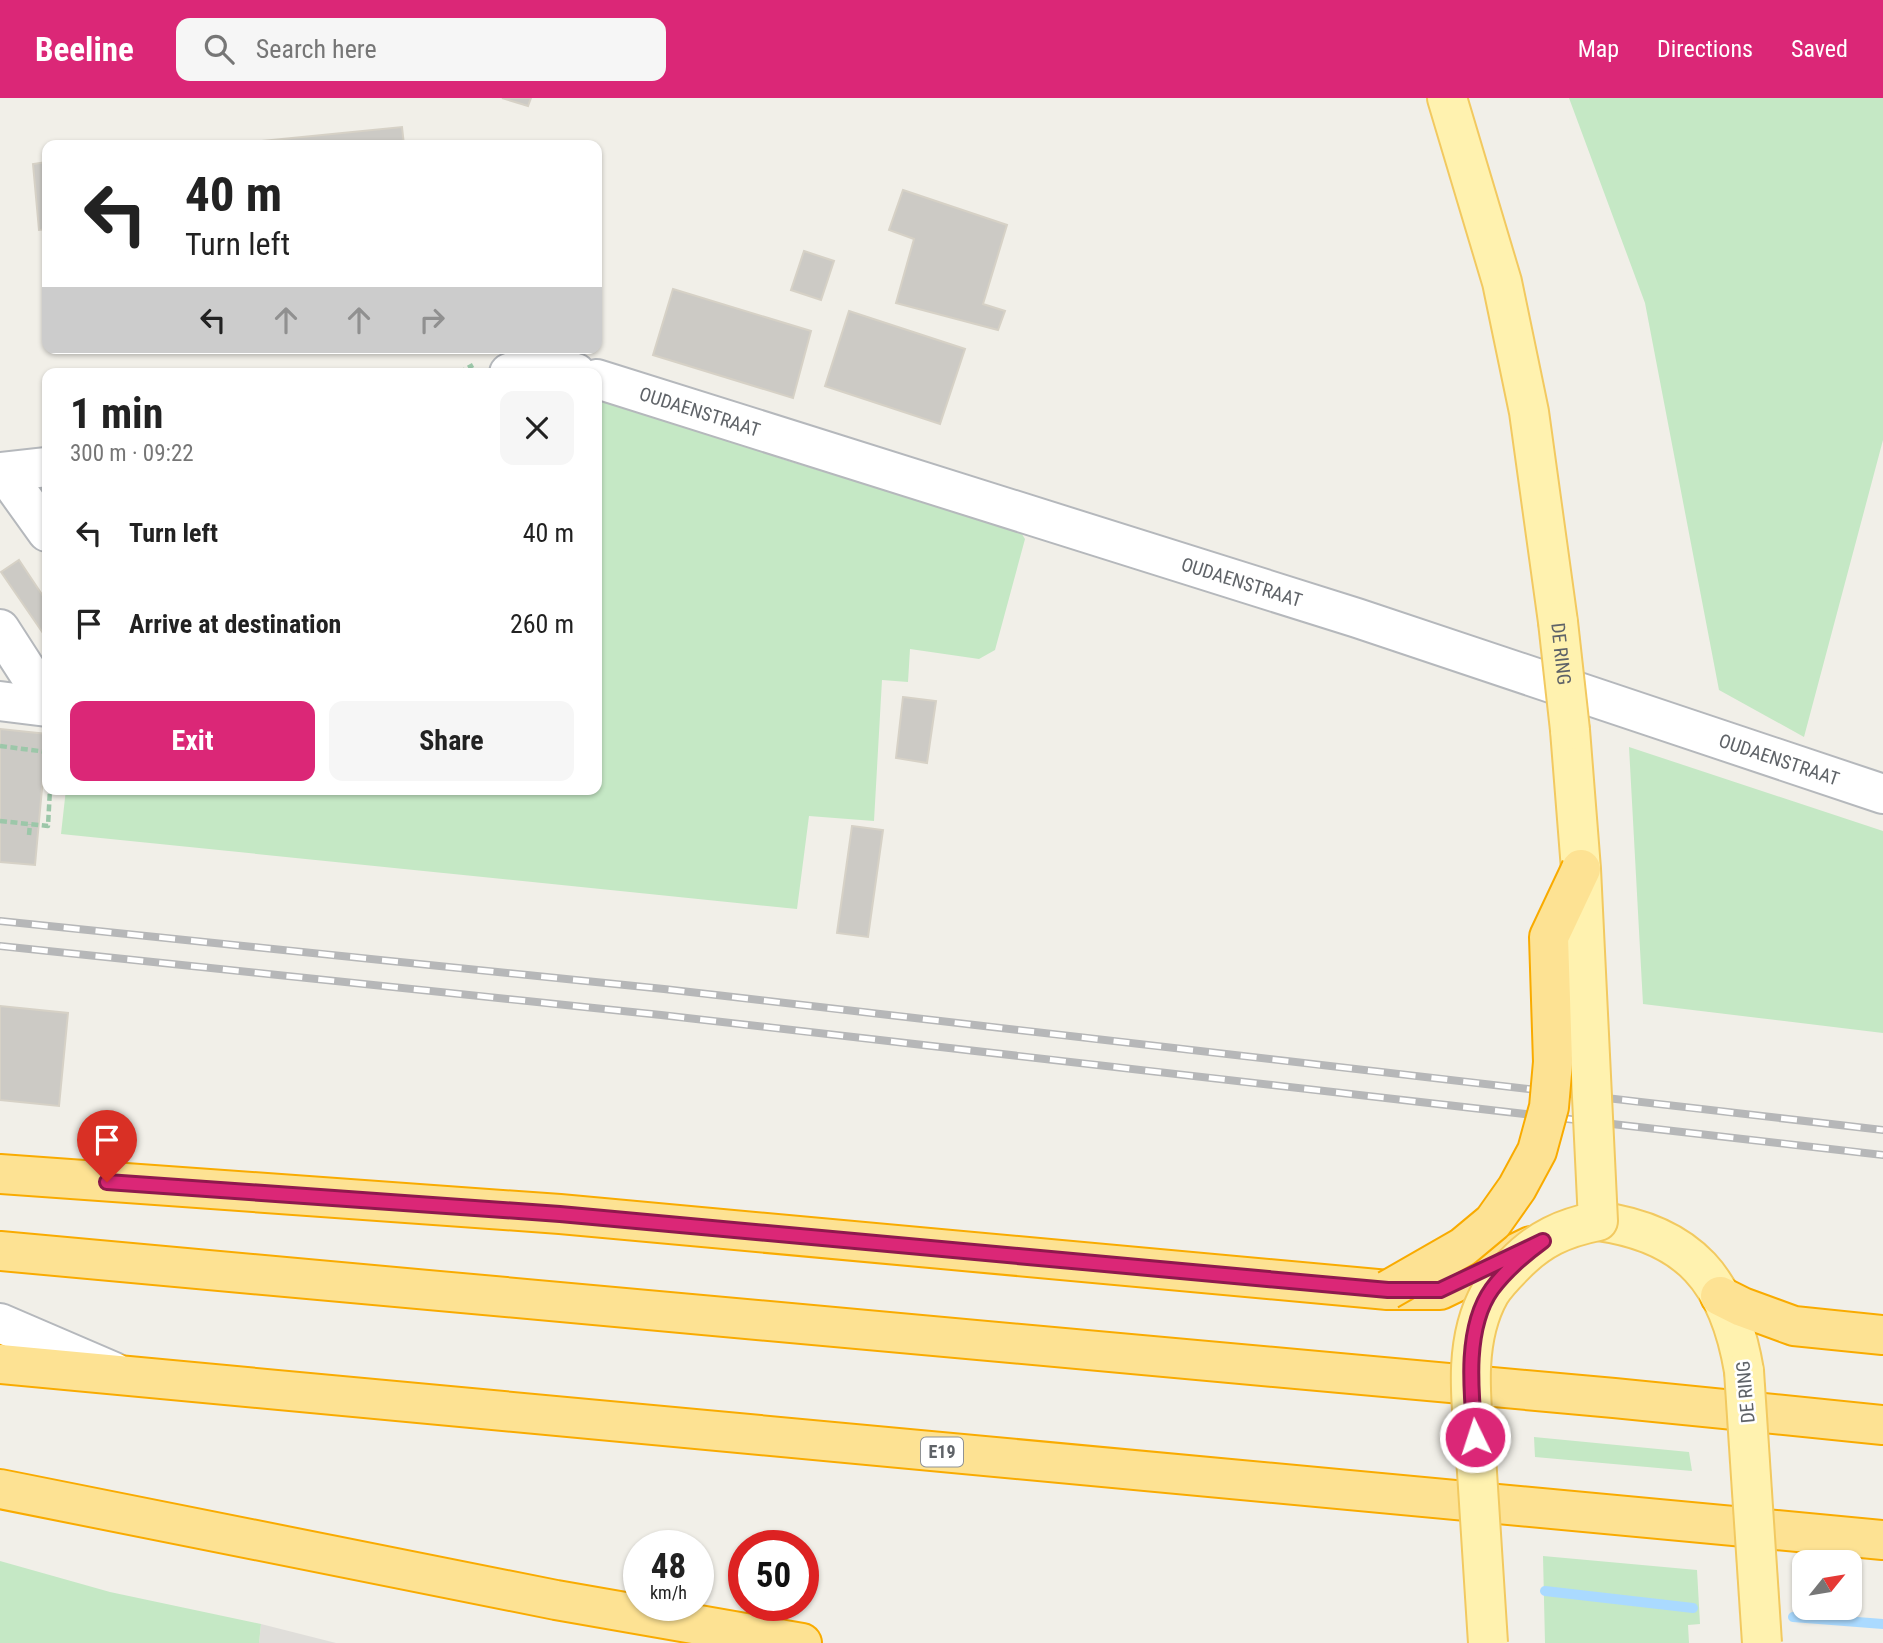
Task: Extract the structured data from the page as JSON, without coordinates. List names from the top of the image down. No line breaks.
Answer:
{"streets":{"highway":["E19"],"main road":["DE RING"],"street":["OUDAENSTRAAT"]},"north":"top right","page":{"header":"Beeline","search":"Search here","nav":["Map","Directions","Saved"],"turn":["40 m","Turn left"],"heading":["1 min","300 m · 09:22"],"list":[{"name":"Turn left","value":"40 m"},{"name":"Arrive at destination","value":"260 m"}],"buttons":["Exit","Share"],"speed":"48 km/h","limit":"50"}}
